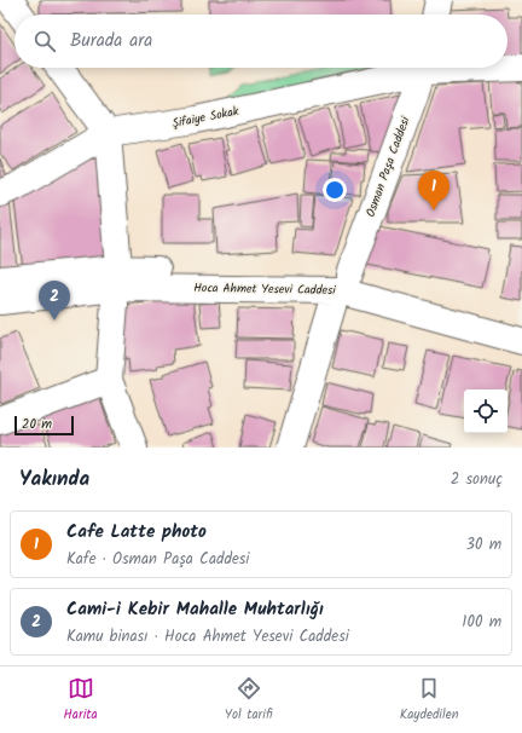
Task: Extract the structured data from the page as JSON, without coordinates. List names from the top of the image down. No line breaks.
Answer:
{"streets":{"street":["Şifaiye Sokak","Osman Paşa Caddesi","Hoca Ahmet Yesevi Caddesi"]},"crossings":[["Osman Paşa Caddesi","Hoca Ahmet Yesevi Caddesi"]],"scale_bar":"20 m","page":{"search":"Burada ara","pins":["1","2"],"scale":"20 m","heading":["Yakında","2 sonuç"],"list":[{"mark":"1","name":"Cafe Latte photo","note":"Kafe · Osman Paşa Caddesi","value":"30 m"},{"mark":"2","name":"Cami-i Kebir Mahalle Muhtarlığı","note":"Kamu binası · Hoca Ahmet Yesevi Caddesi","value":"100 m"}],"nav":["Harita","Yol tarifi","Kaydedilen"]}}
